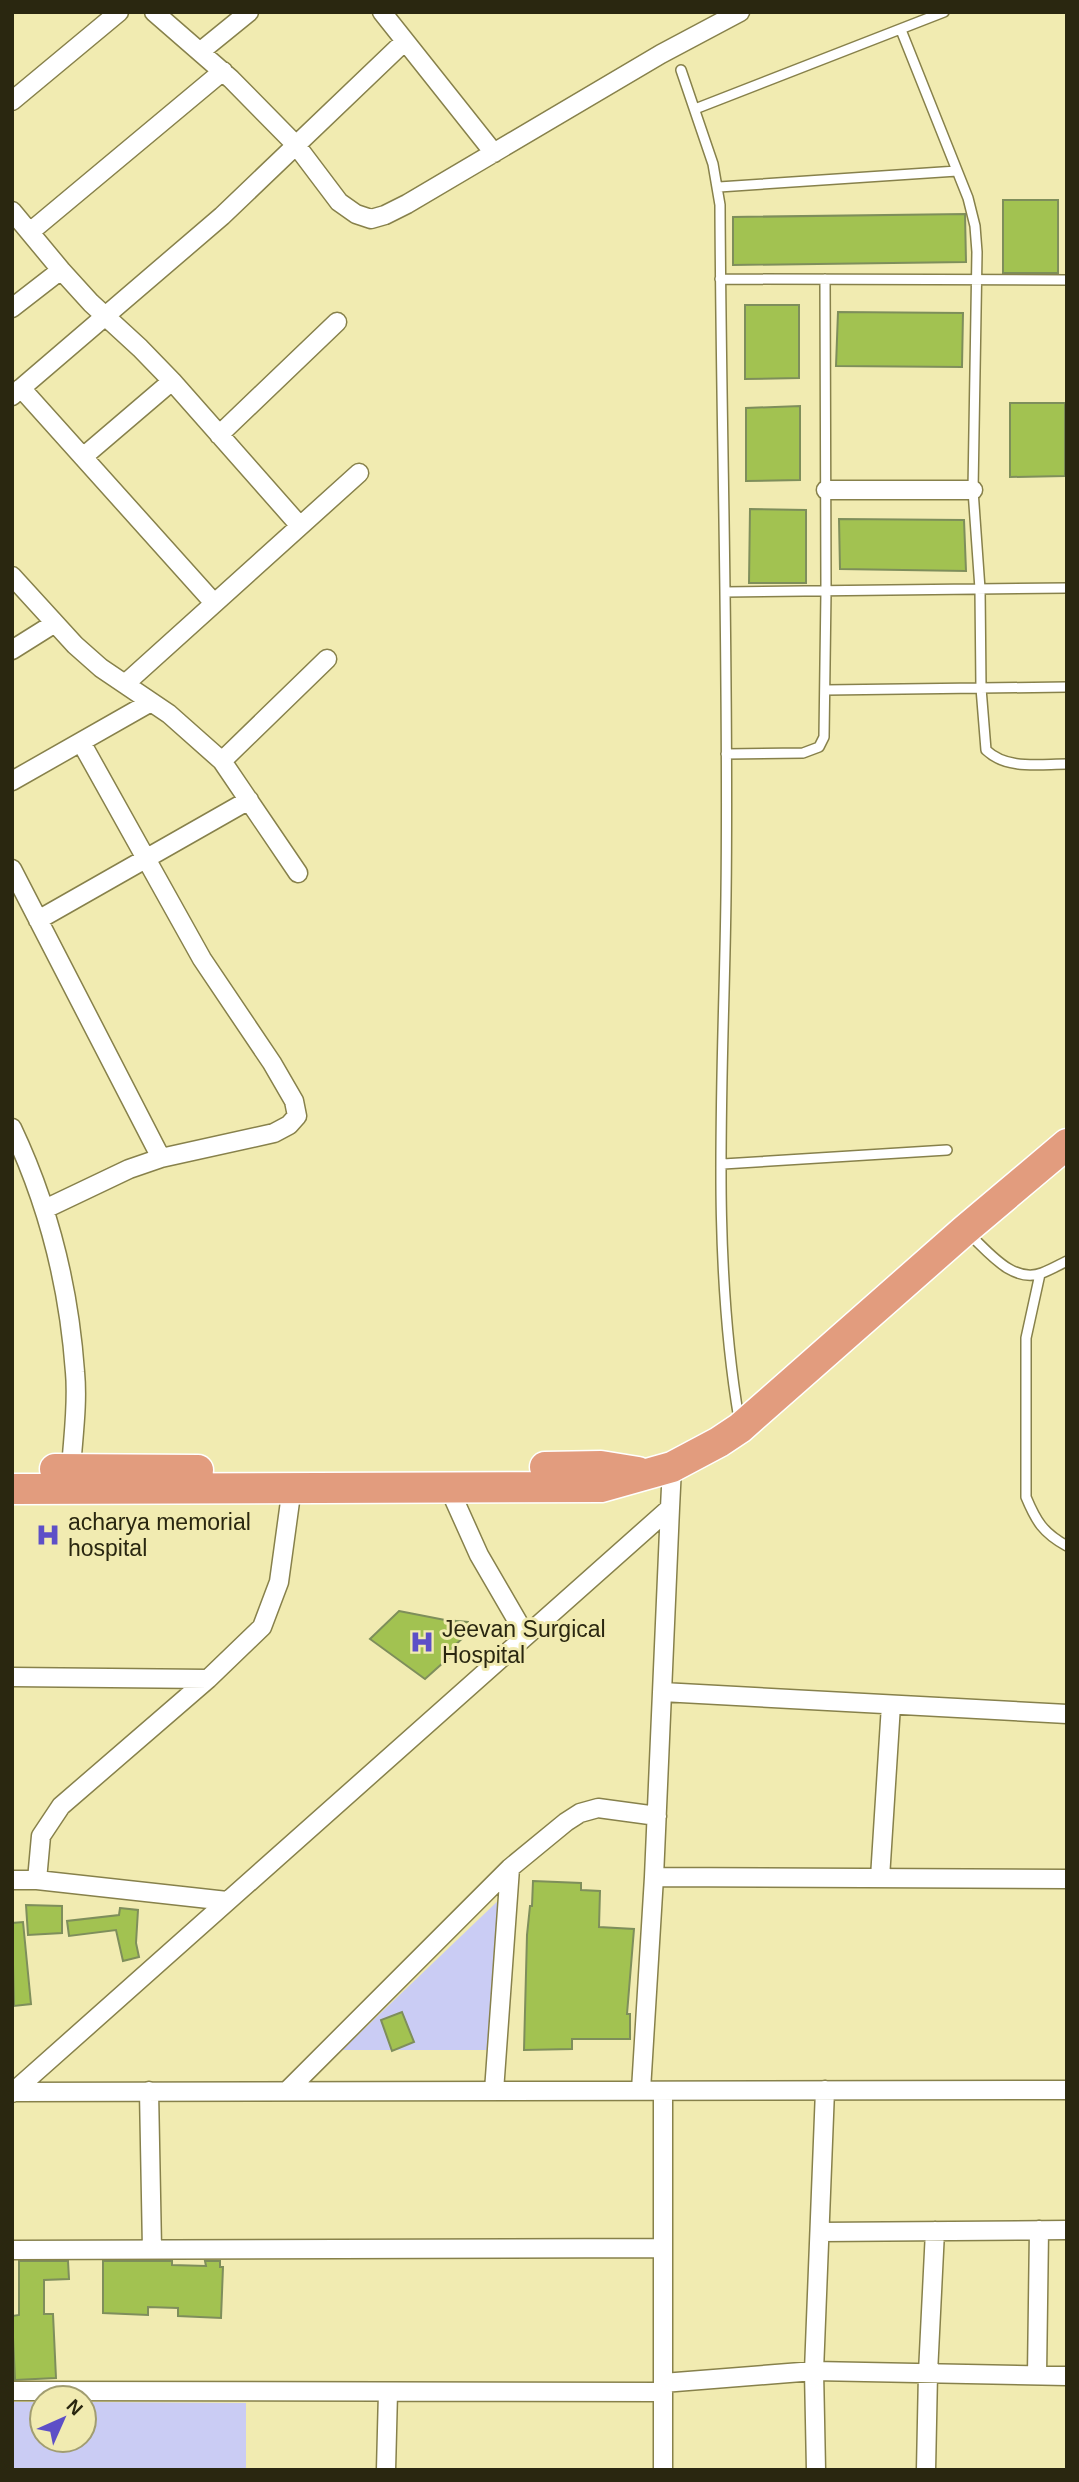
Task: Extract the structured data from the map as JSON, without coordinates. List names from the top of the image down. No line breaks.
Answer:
{"places":{"hospital":["acharya memorial hospital","Jeevan Surgical Hospital"]},"north":"top right"}
